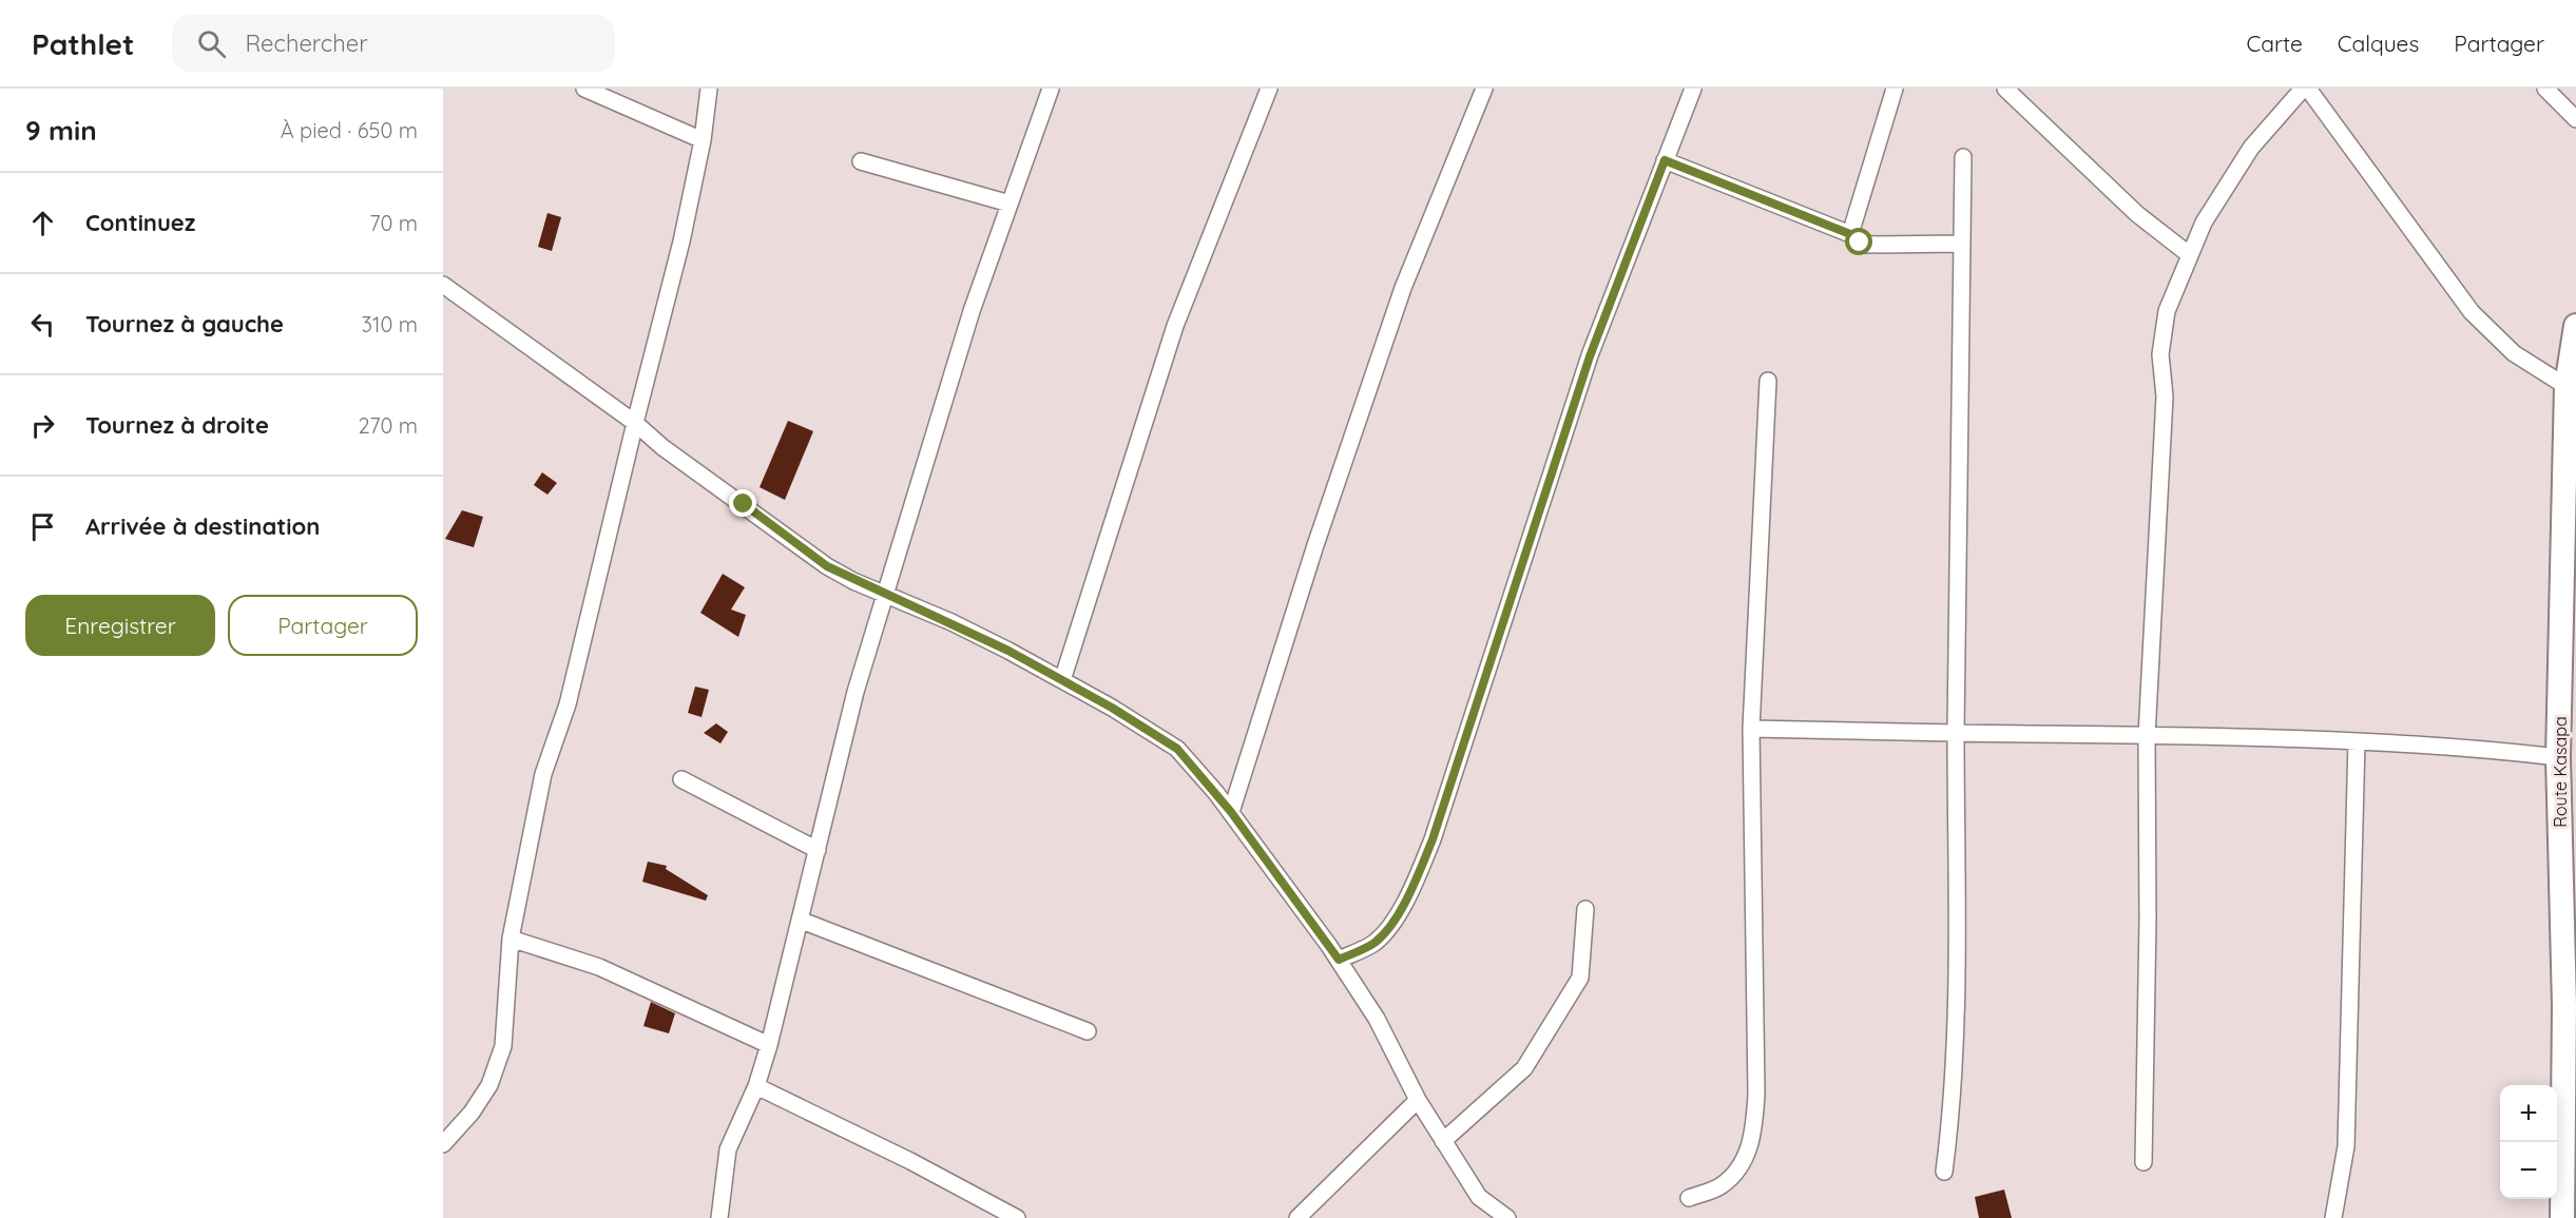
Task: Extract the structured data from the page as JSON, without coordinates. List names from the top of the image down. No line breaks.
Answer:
{"streets":{"main road":["Route Kasapa"]},"page":{"header":"Pathlet","search":"Rechercher","nav":["Carte","Calques","Partager"],"heading":["9 min","À pied · 650 m"],"list":[["Continuez","70 m"],["Tournez à gauche","310 m"],["Tournez à droite","270 m"],"Arrivée à destination"],"buttons":["Enregistrer","Partager"],"map_buttons":["+","−"]}}
